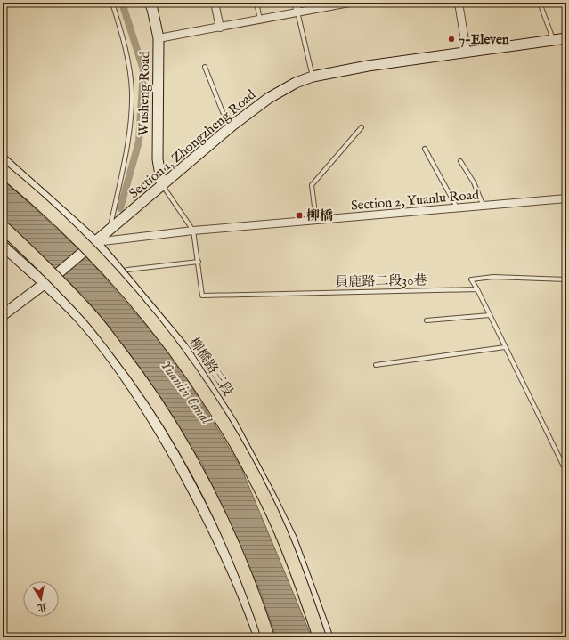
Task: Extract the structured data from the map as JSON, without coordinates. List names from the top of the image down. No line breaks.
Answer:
{"streets":{"main road":["Wusheng Road","Section 1, Zhongzheng Road","柳橋路三段"],"street":["Section 2, Yuanlu Road"],"lane":["員鹿路二段30巷"]},"crossings":[["Wusheng Road","Section 1, Zhongzheng Road"],["Wusheng Road","員鹿路二段30巷"],["Section 1, Zhongzheng Road","Section 2, Yuanlu Road"],["Section 1, Zhongzheng Road","員鹿路二段30巷"],["Section 1, Zhongzheng Road","柳橋路三段"],["Section 2, Yuanlu Road","員鹿路二段30巷"],["Section 2, Yuanlu Road","柳橋路三段"]],"water":["Yuanlin Canal"],"places":{"other":["7-Eleven"],"transit":["柳橋"]},"north":"bottom"}
